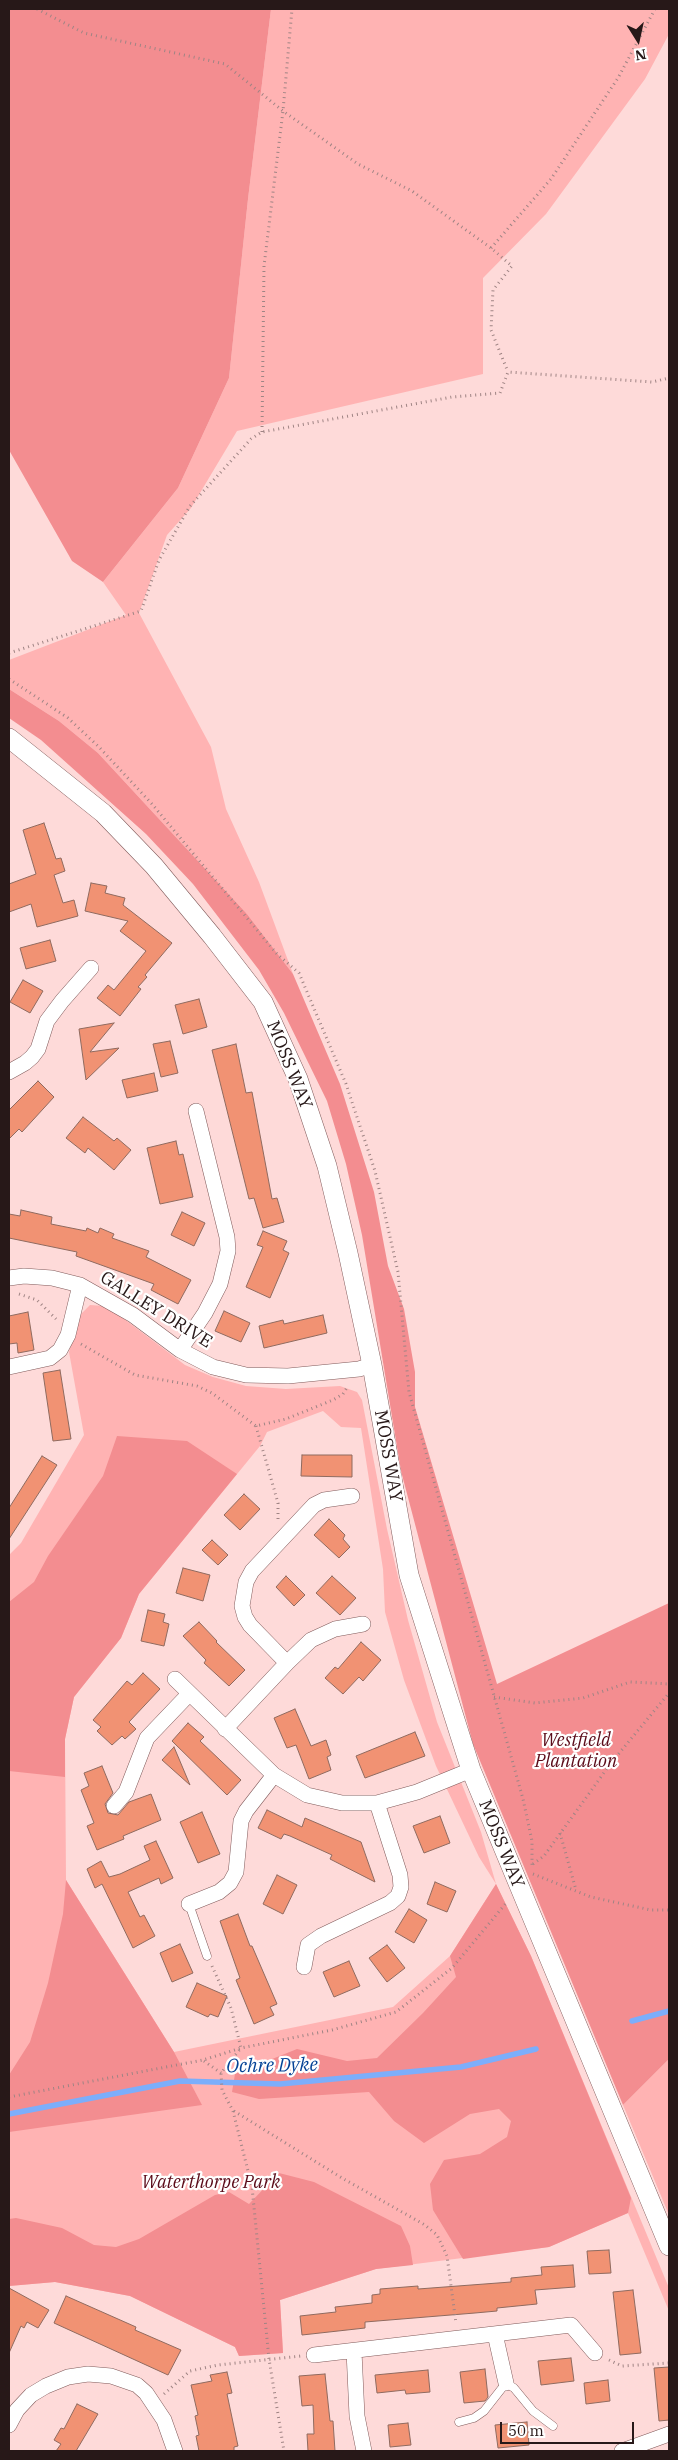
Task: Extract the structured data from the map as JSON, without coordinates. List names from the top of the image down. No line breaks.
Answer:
{"streets":{"street":["MOSS WAY","GALLEY DRIVE"]},"crossings":[["MOSS WAY","GALLEY DRIVE"]],"water":["Ochre Dyke"],"parks":["Westfield Plantation","Waterthorpe Park"],"scale_bar":"50 m","north":"bottom"}
